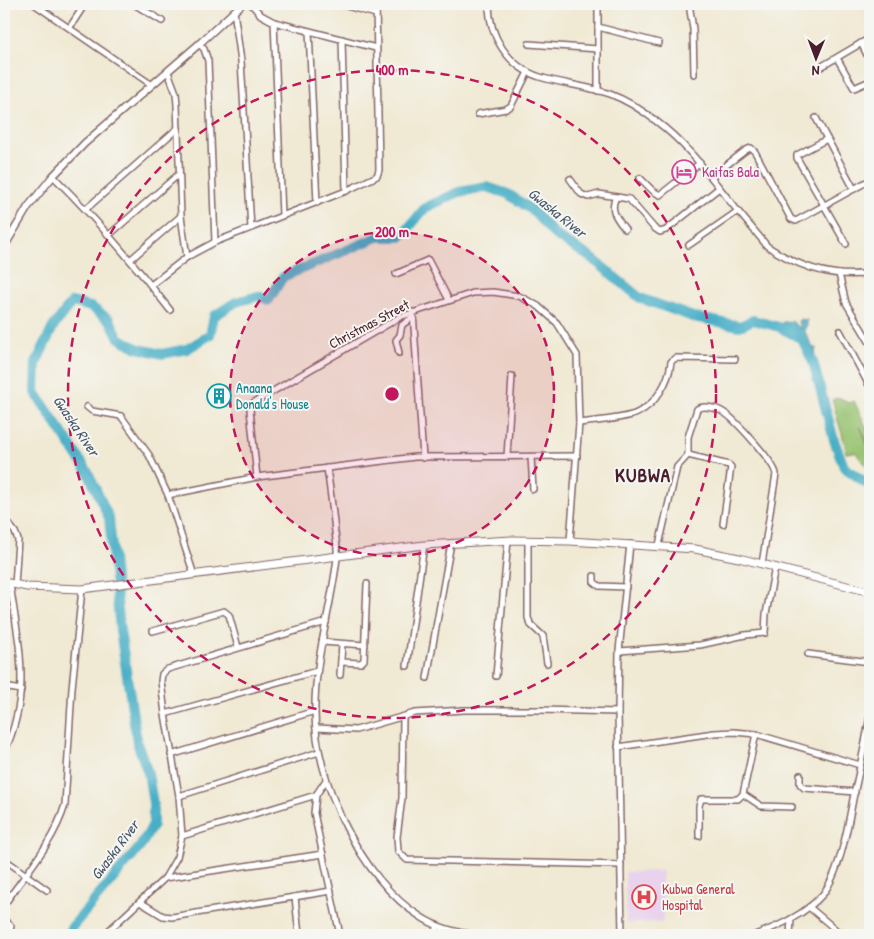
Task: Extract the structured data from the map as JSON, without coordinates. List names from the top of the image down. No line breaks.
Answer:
{"streets":{"street":["Christmas Street"]},"districts":["KUBWA"],"water":["Gwaska River"],"places":{"hotel":["Kaifas Bala"],"building":["Anaana Donald's House"],"hospital":["Kubwa General Hospital"]},"north":"bottom","rings":["400 m","200 m"]}
